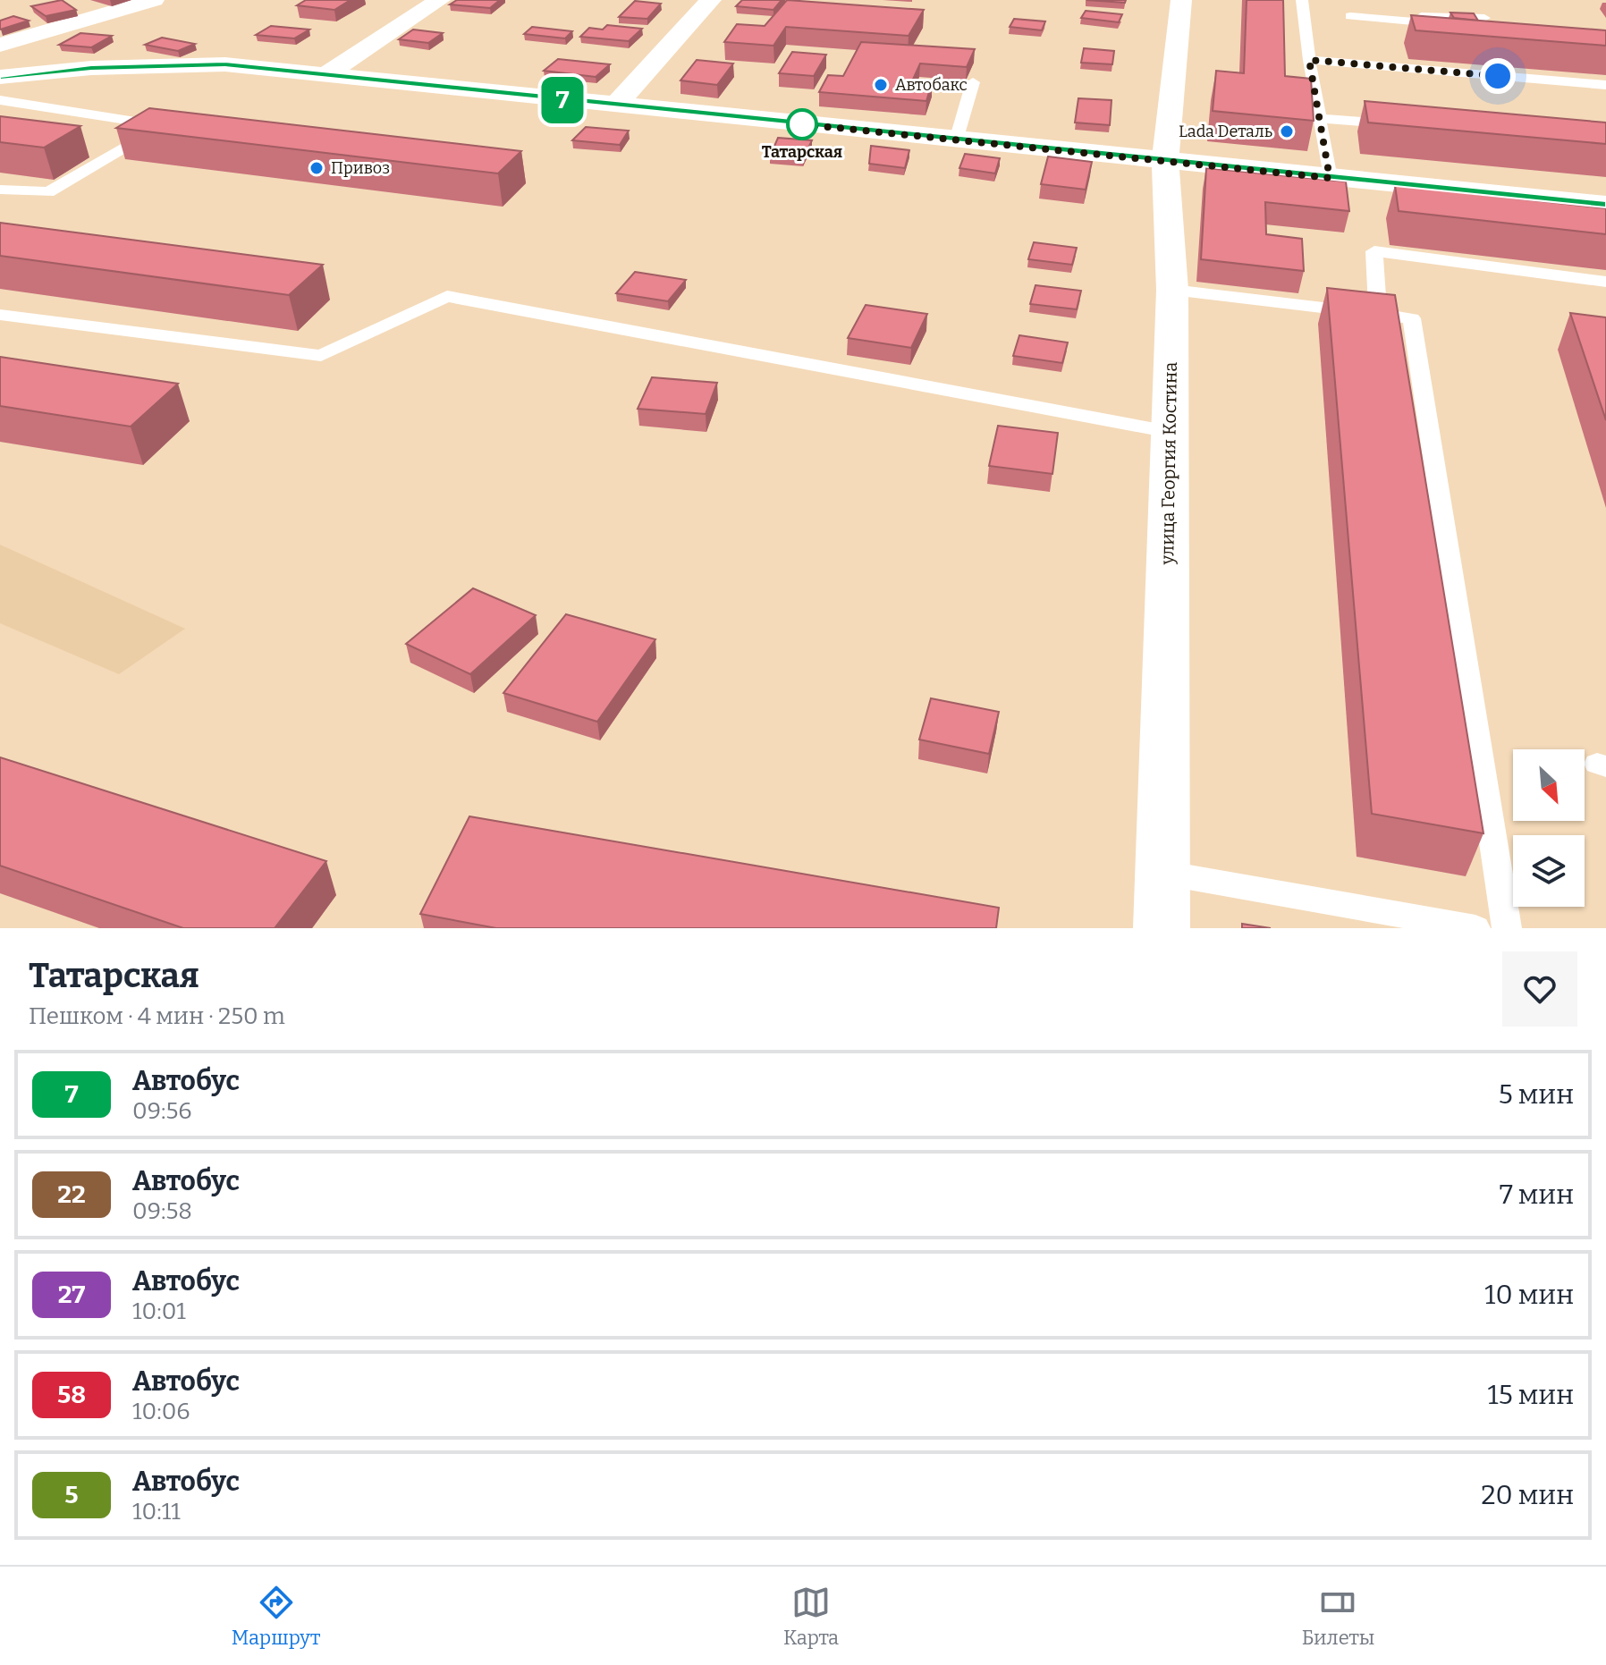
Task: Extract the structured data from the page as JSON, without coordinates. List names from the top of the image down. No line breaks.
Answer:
{"streets":{"street":["улица Георгия Костина"]},"places":["Автобакс","Татарская","Lada Dеталь","Привоз"],"lines":["bus line 7"],"north":"bottom right","page":{"on_map":"7","heading":["Татарская","Пешком · 4 мин · 250 m"],"list":[{"mark":"7","name":"Автобус","note":"09:56","value":"5 мин"},{"mark":"22","name":"Автобус","note":"09:58","value":"7 мин"},{"mark":"27","name":"Автобус","note":"10:01","value":"10 мин"},{"mark":"58","name":"Автобус","note":"10:06","value":"15 мин"},{"mark":"5","name":"Автобус","note":"10:11","value":"20 мин"}],"tabs":["Маршрут","Карта","Билеты"]}}
